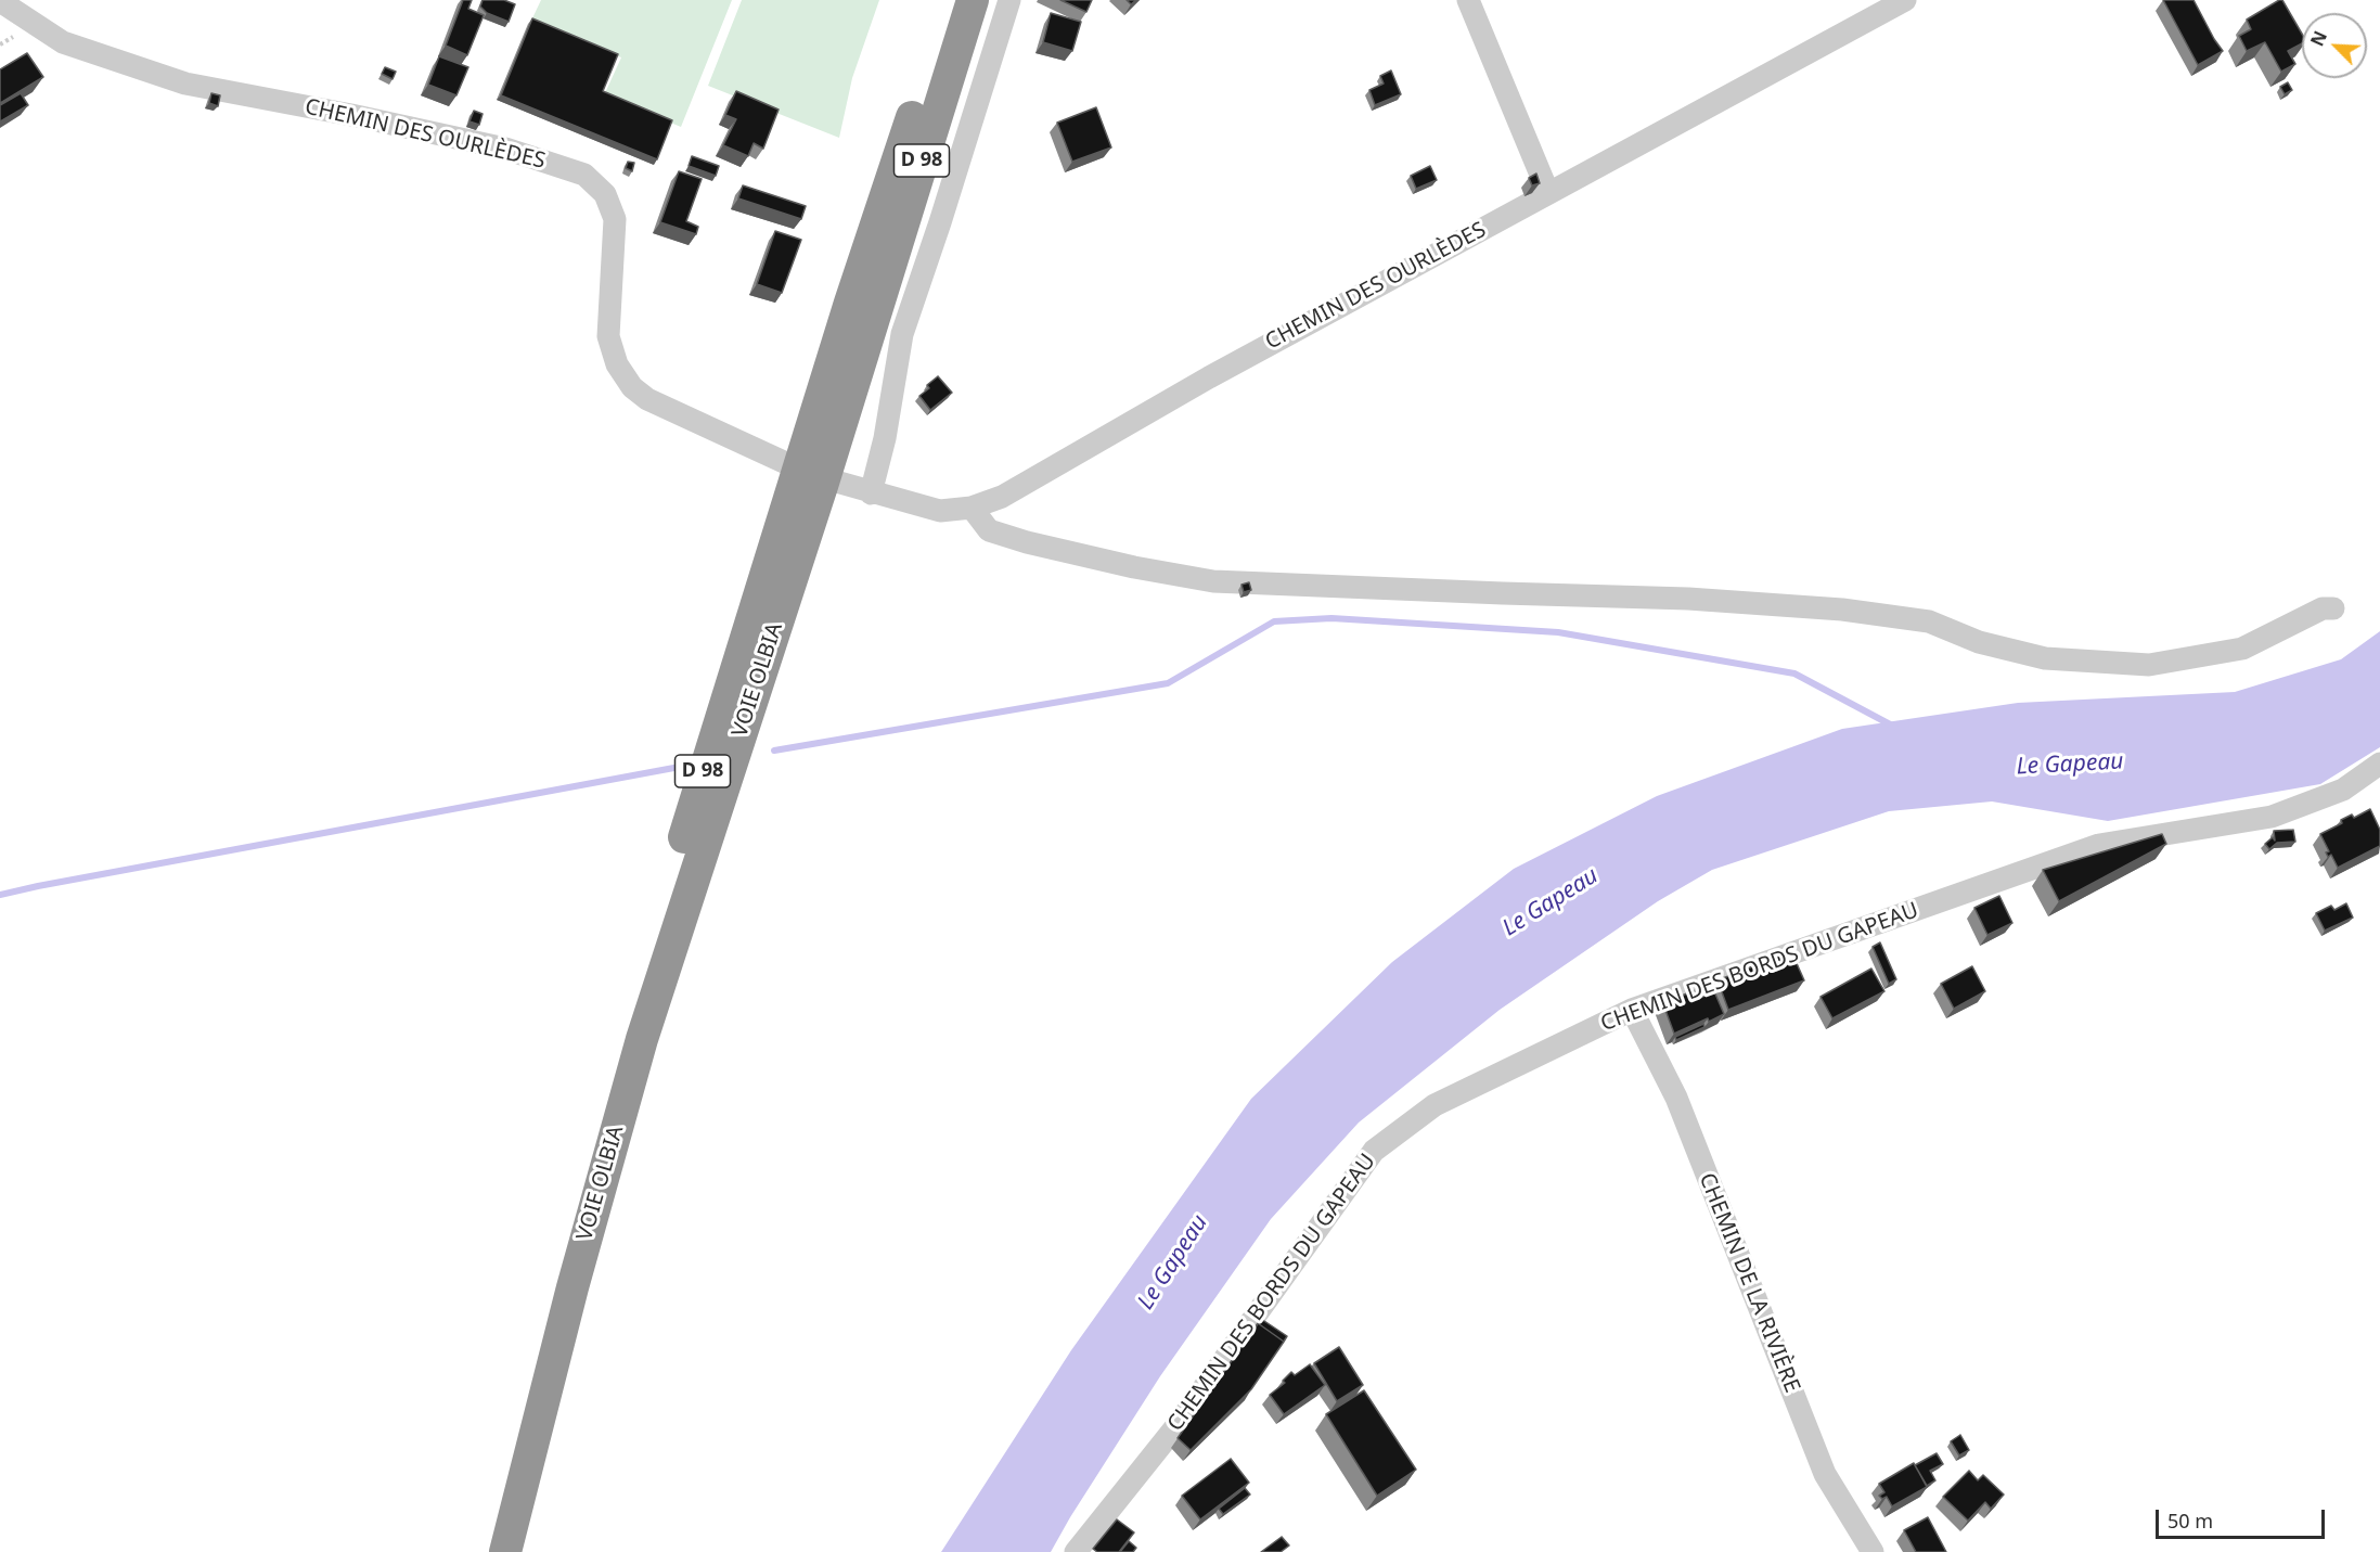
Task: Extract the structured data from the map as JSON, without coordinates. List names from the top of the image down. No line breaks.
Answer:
{"streets":{"highway":["D 98","VOIE OLBIA"],"street":["CHEMIN DES OURLÈDES","CHEMIN DES BORDS DU GAPEAU","CHEMIN DE LA RIVIÈRE"]},"crossings":[["CHEMIN DES BORDS DU GAPEAU","CHEMIN DE LA RIVIÈRE"]],"water":["Le Gapeau"],"scale_bar":"50 m","north":"top left"}
